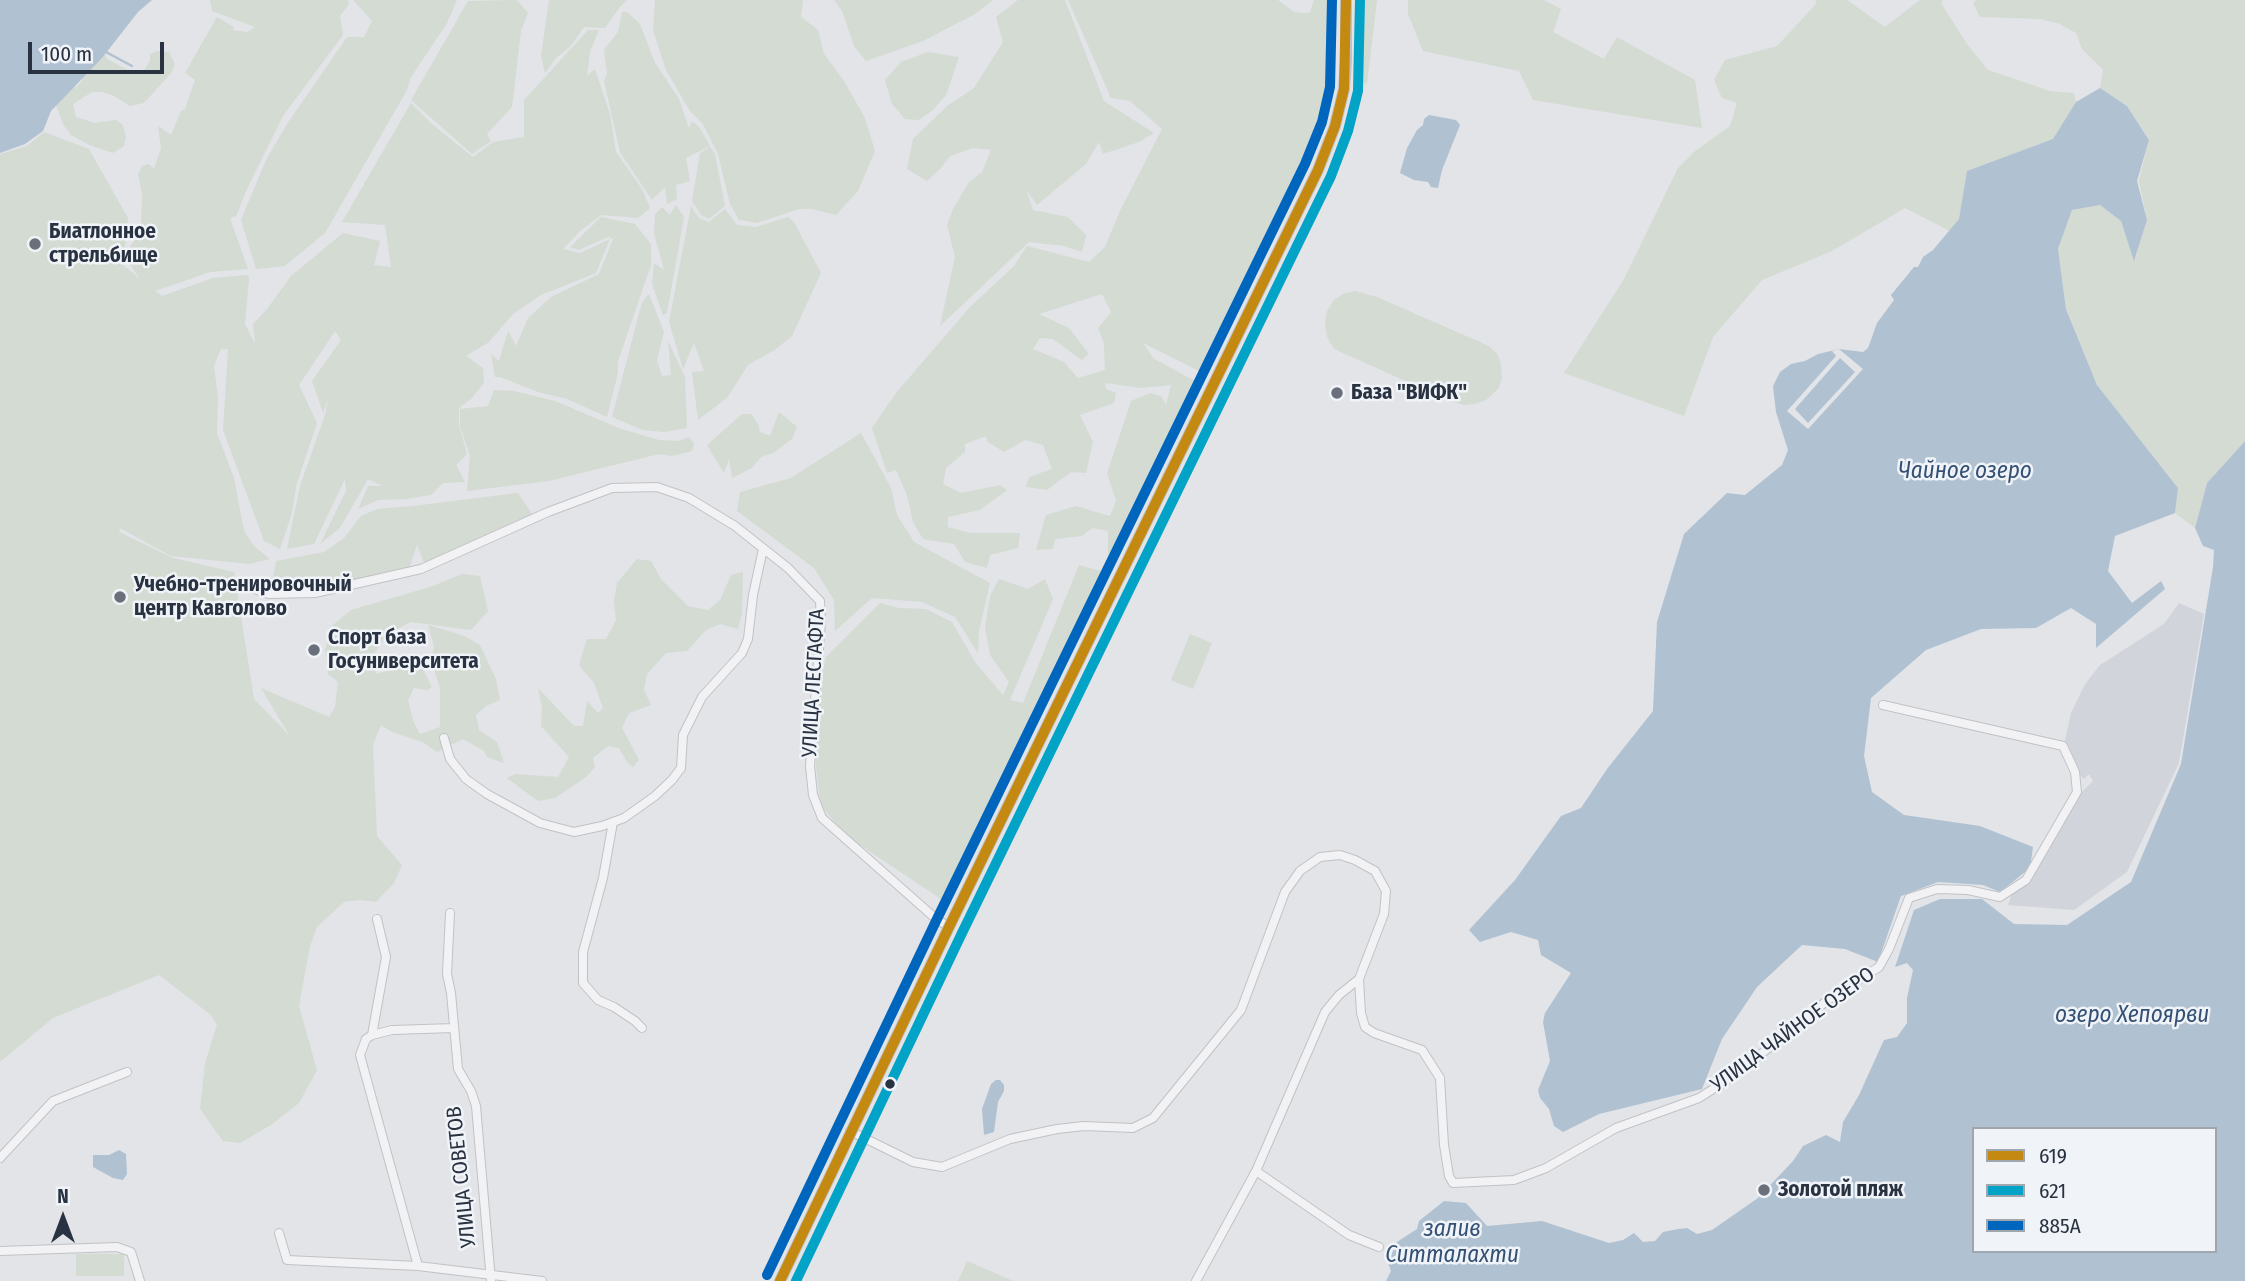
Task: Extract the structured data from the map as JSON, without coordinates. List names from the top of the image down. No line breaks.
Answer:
{"streets":{"street":["УЛИЦА ЛЕСГАФТА","УЛИЦА ЧАЙНОЕ ОЗЕРО","УЛИЦА СОВЕТОВ"]},"water":["Чайное озеро","озеро Хепоярви","залив Ситталахти"],"places":["Биатлонное стрельбище","База \"ВИФК\"","Учебно-тренировочный центр Кавголово","Спорт база Госуниверситета","Золотой пляж"],"lines":["transit line 619","transit line 621","transit line 885А"],"legend":["619","621","885А"],"scale_bar":"100 m","north":"top"}
